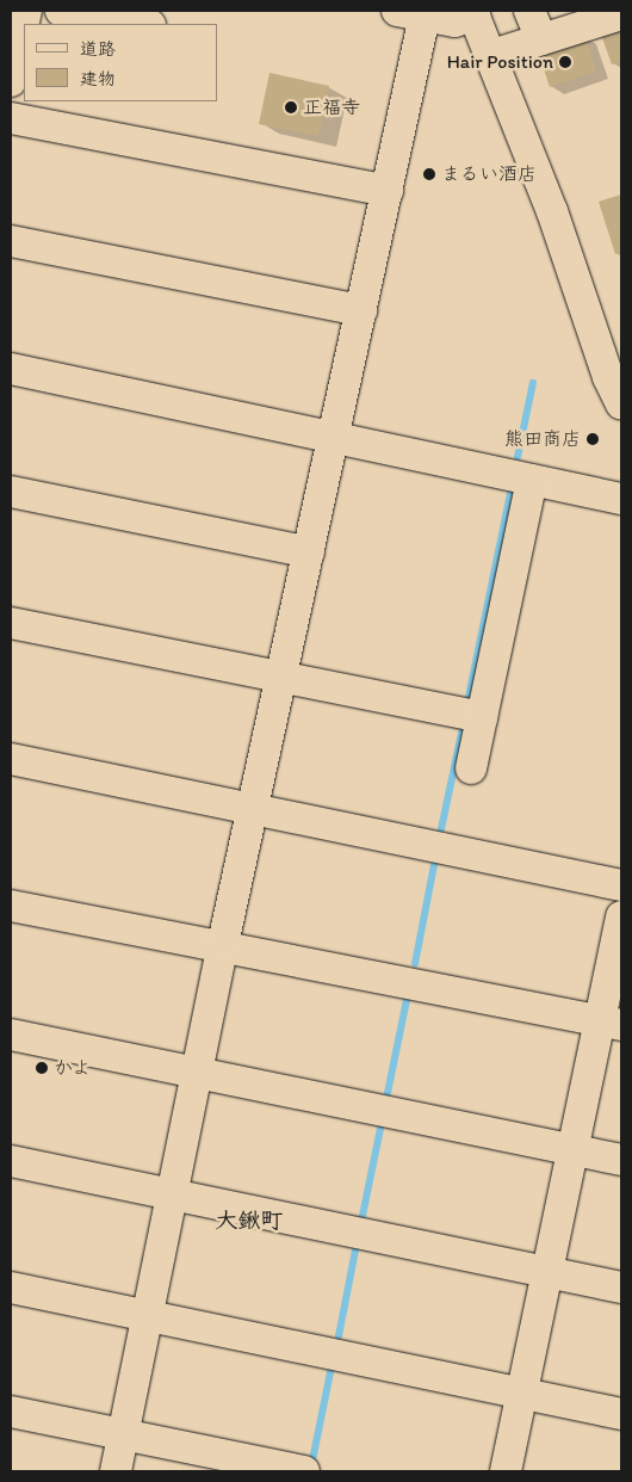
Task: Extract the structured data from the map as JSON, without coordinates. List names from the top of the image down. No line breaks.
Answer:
{"districts":["大鍬町"],"places":["Hair Position","正福寺","まるい酒店","熊田商店","かよ"],"legend":["道路","建物"]}
